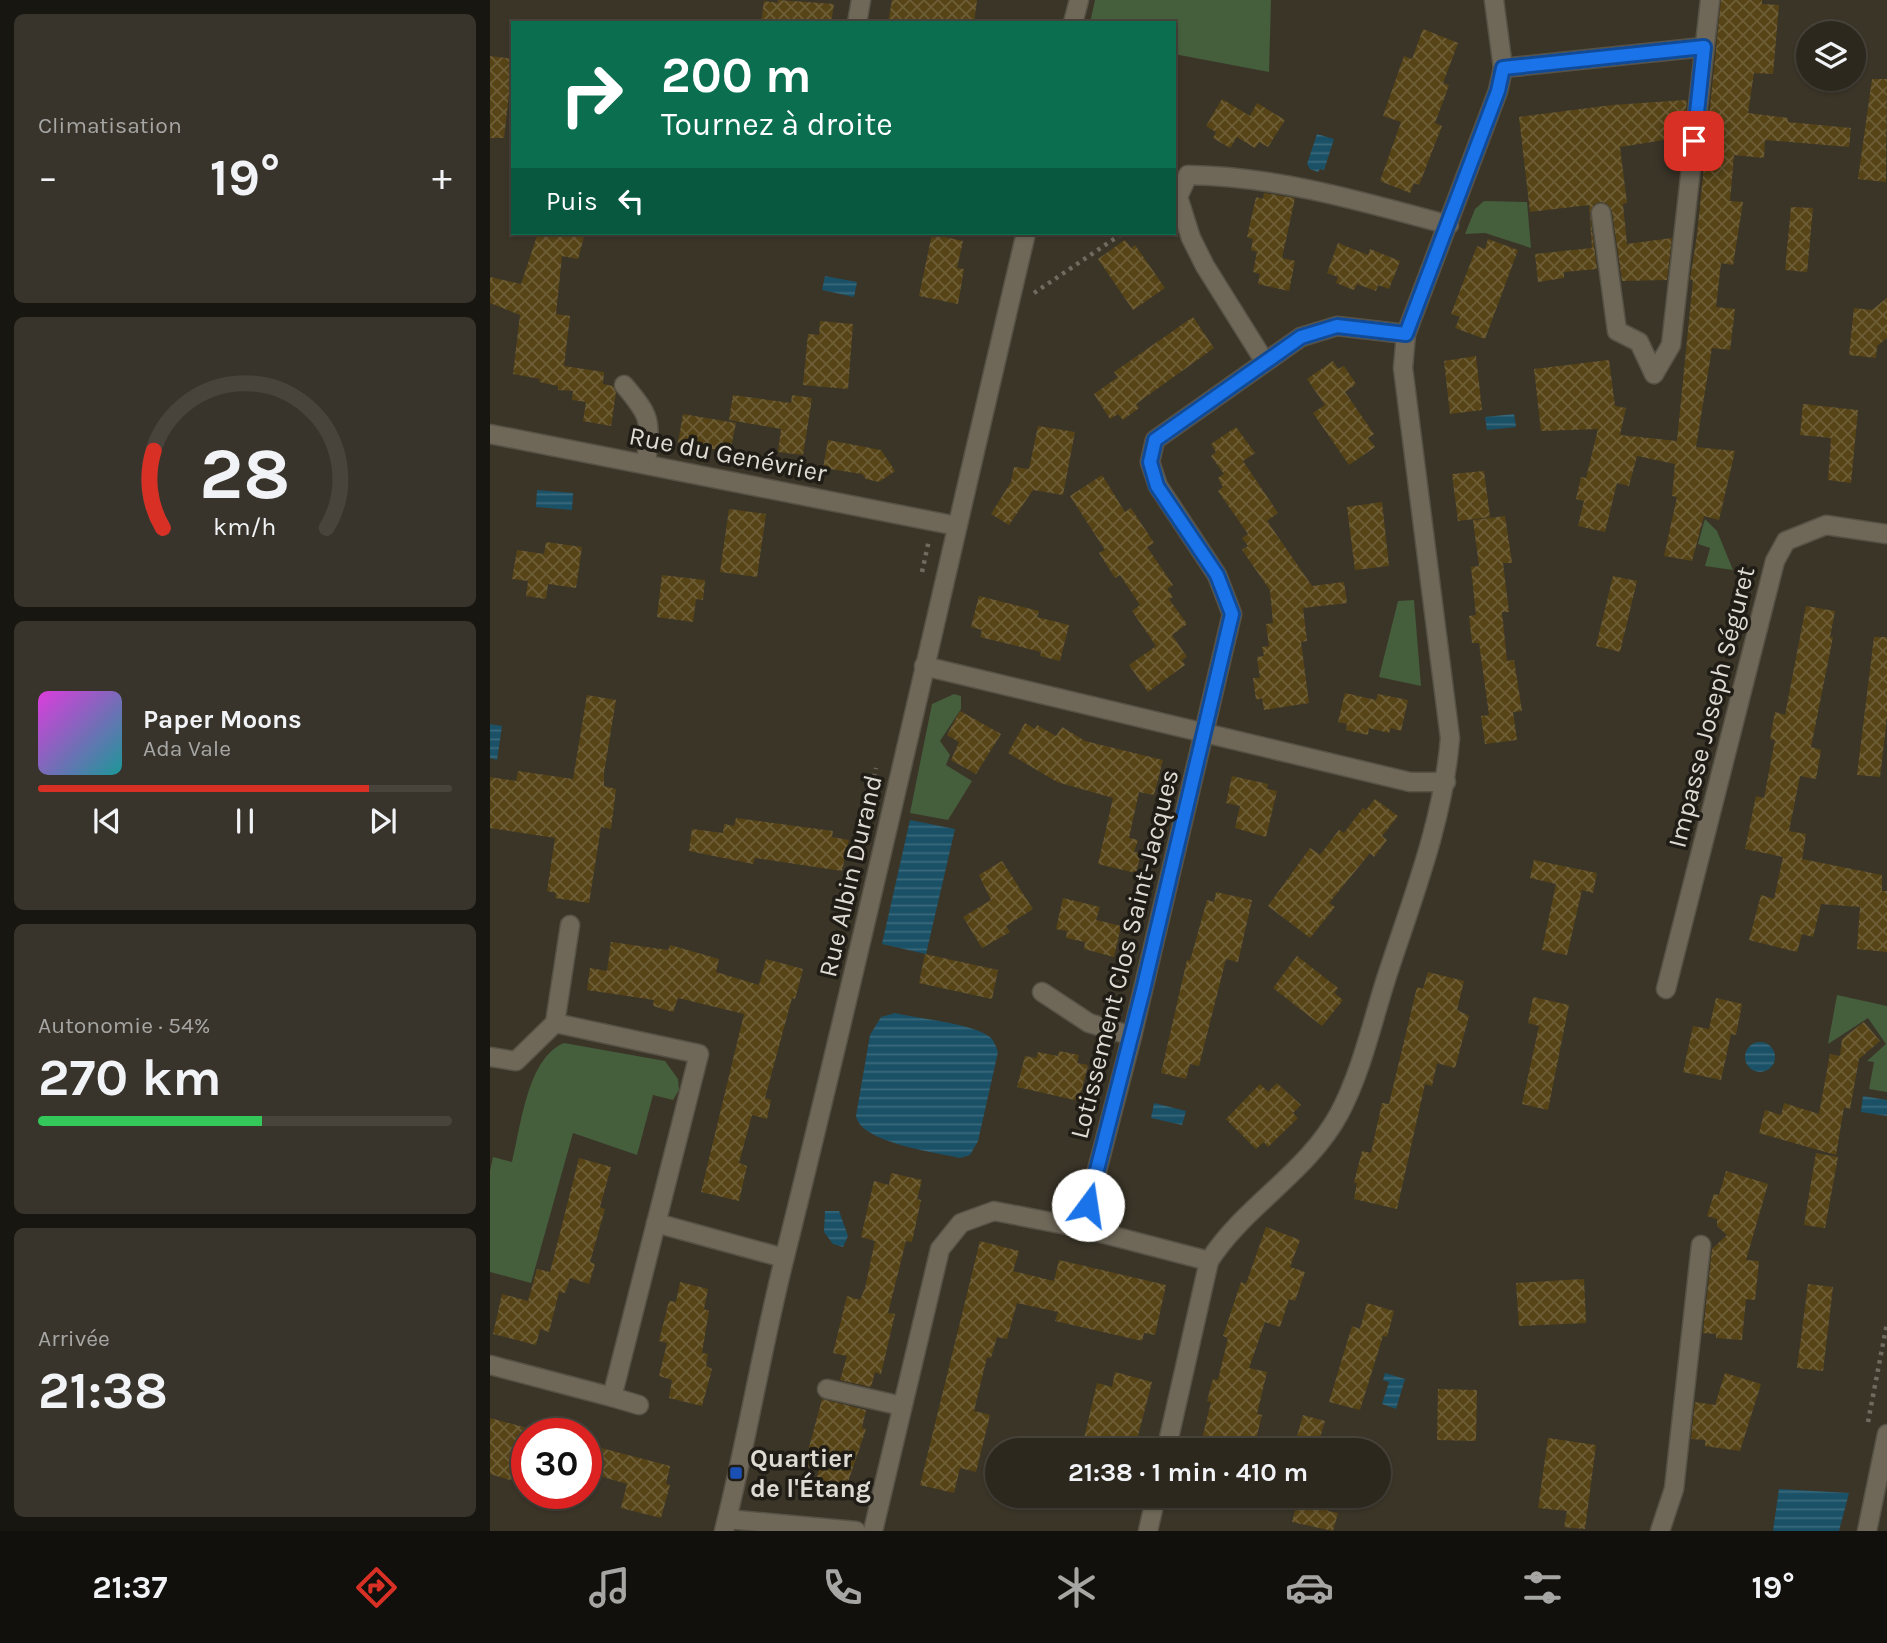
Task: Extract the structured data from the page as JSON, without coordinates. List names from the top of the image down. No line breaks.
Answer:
{"streets":{"street":["Rue du Genévrier","Impasse Joseph Séguret","Rue Albin Durand","Lotissement Clos Saint-Jacques"]},"crossings":[["Rue du Genévrier","Rue Albin Durand"]],"places":{"transit":["Quartier de l'Étang"]},"page":{"tile":["Climatisation",["Autonomie · 54%","270 km"],["Arrivée","21:38"]],"turn":["200 m","Tournez à droite"],"heat":["−","19°","+"],"then":"Puis","song":["Paper Moons","Ada Vale"],"limit":"30","trip":"21:38 · 1 min · 410 m","tabs":["21:37","19°"],"gauge":["28","km/h"]}}
